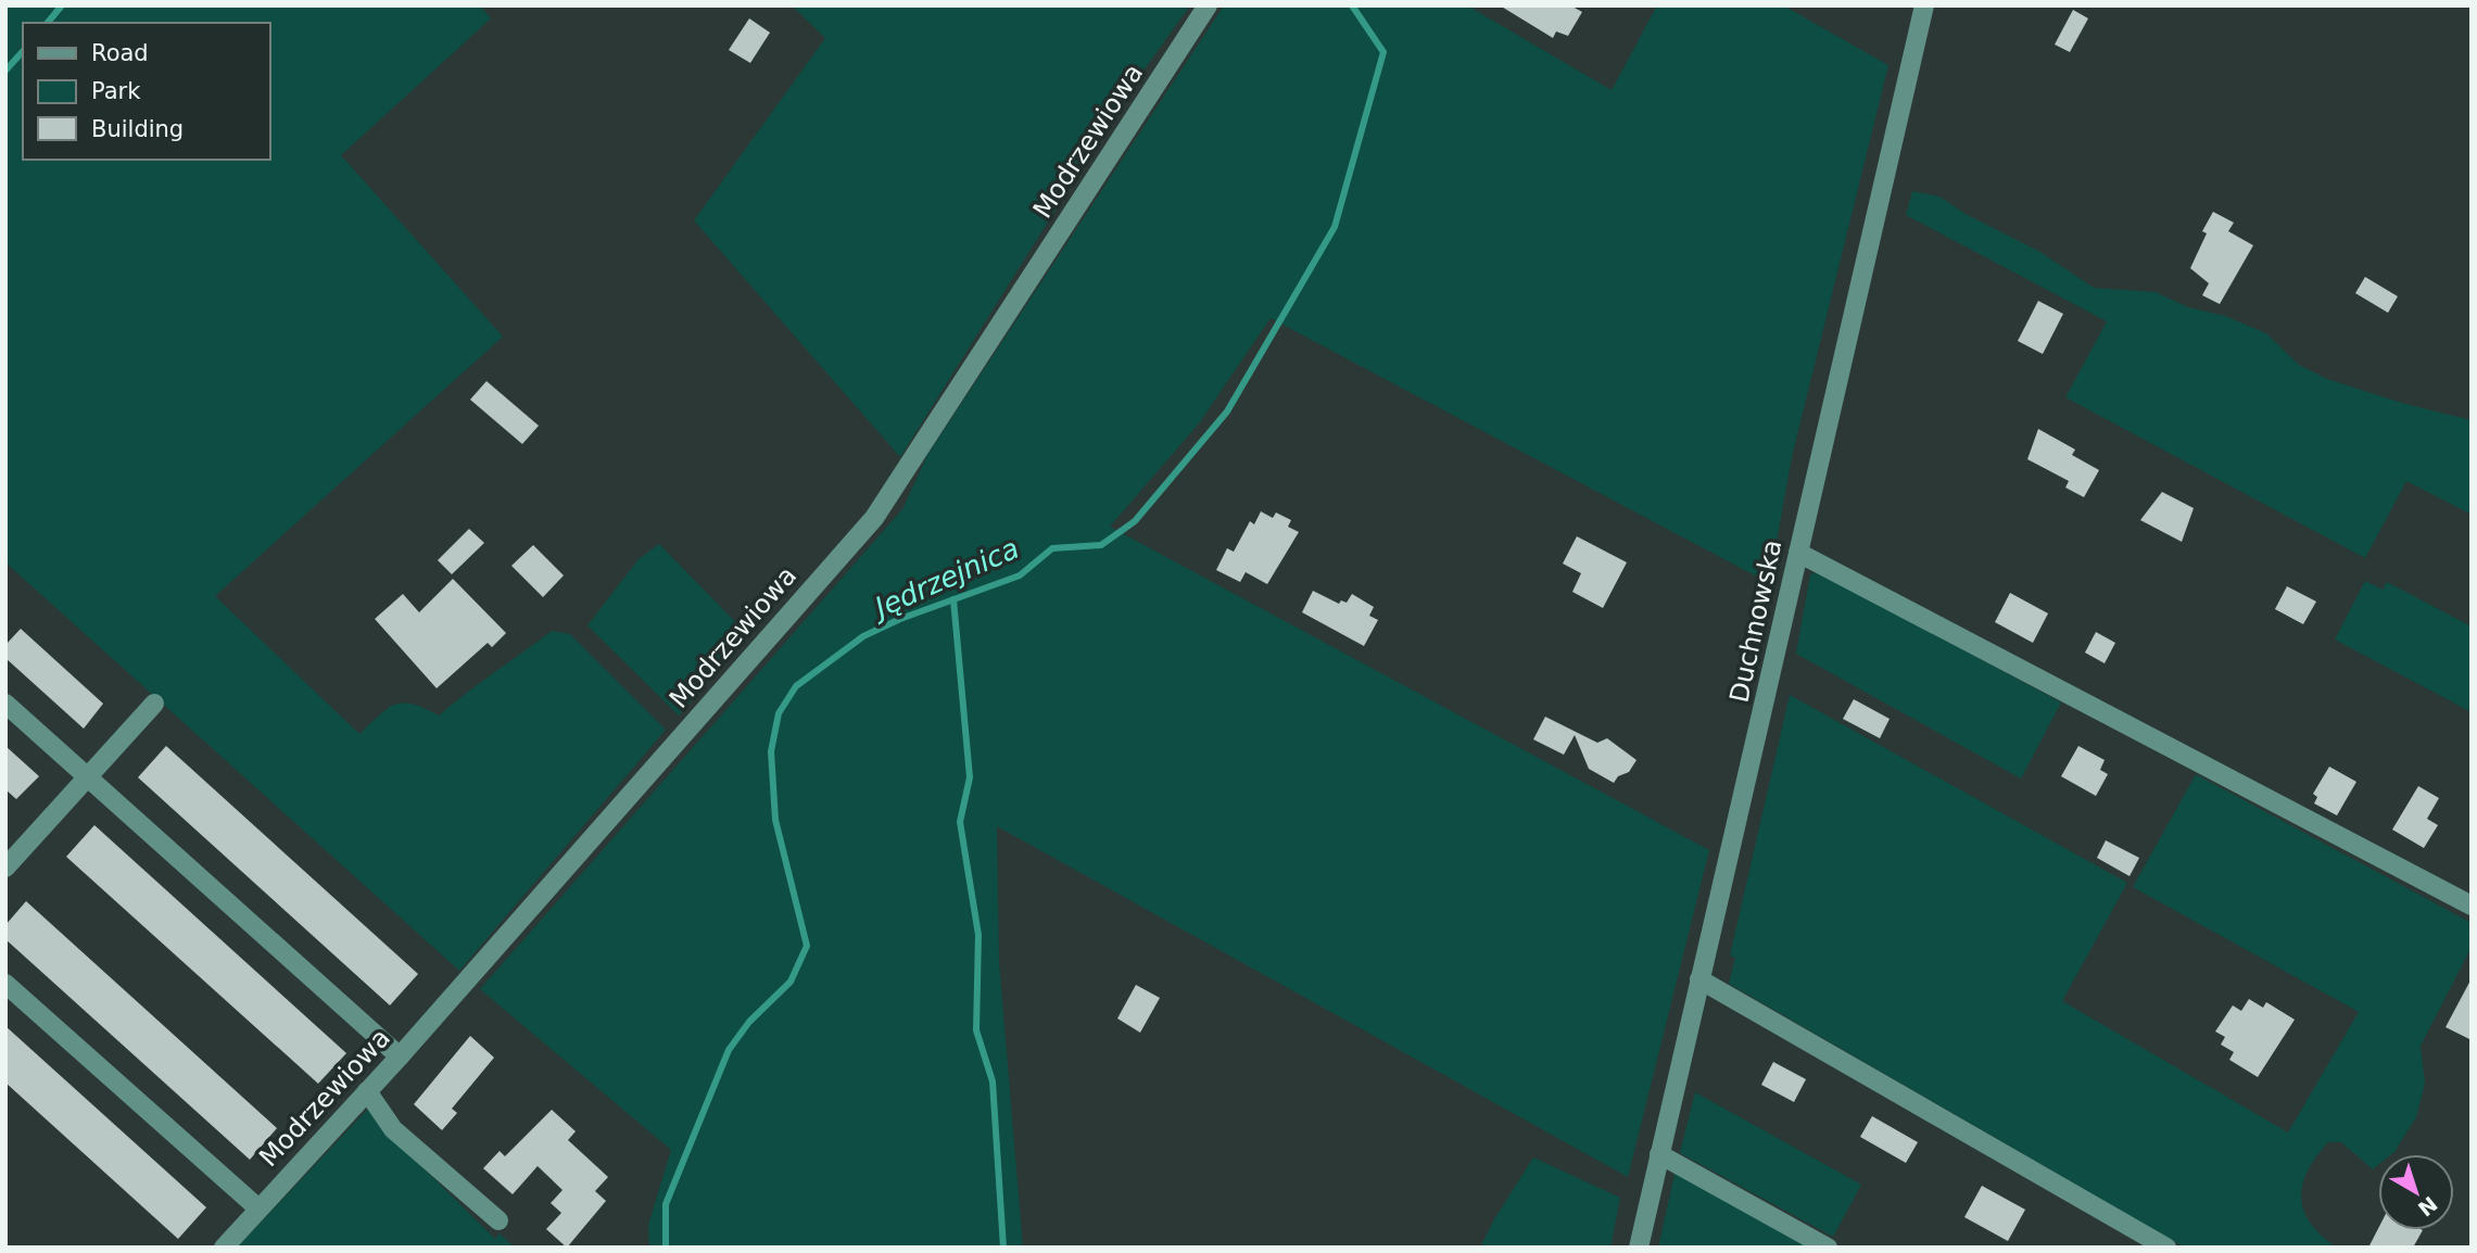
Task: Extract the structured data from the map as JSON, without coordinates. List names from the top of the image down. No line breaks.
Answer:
{"streets":{"street":["Modrzewiowa","Duchnowska"]},"water":["Jędrzejnica"],"legend":["Road","Park","Building"],"north":"bottom right"}
